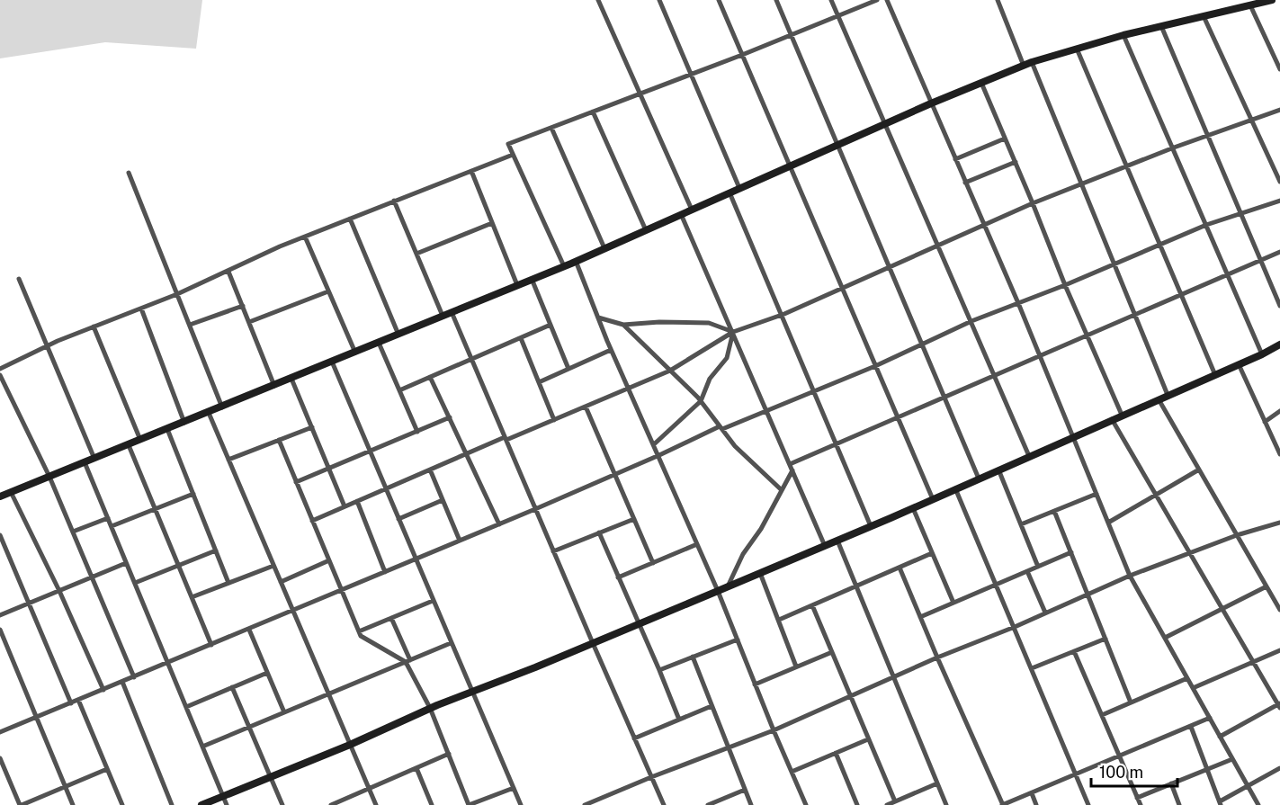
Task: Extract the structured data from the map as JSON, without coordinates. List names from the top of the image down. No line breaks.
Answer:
{"scale_bar":"100 m"}
